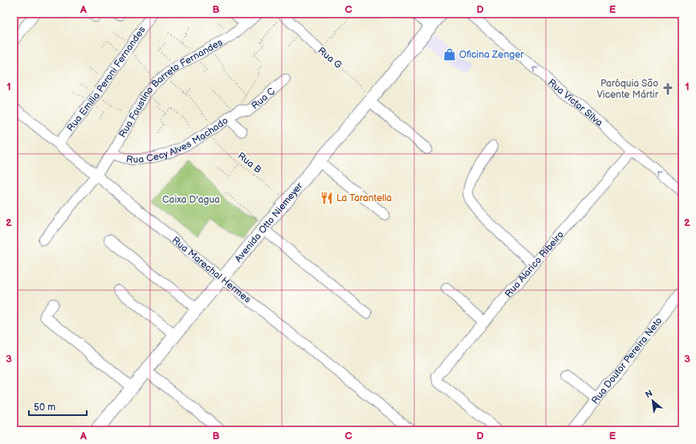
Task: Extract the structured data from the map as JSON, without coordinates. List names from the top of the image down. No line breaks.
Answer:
{"streets":{"main road":["Avenida Otto Niemeyer"],"street":["Rua G","Rua Emilia Peroni Fernandes","Rua Faustino Barreto Fernandes","Rua C","Rua Victor Silva","Rua Cecy Alves Machado","Rua Alarico Ribeiro","Rua Marechal Hermes","Rua Doutor Pereira Neto"],"path":["Rua B"]},"crossings":[["Rua G","Avenida Otto Niemeyer"],["Rua Emilia Peroni Fernandes","Rua Marechal Hermes"],["Rua Faustino Barreto Fernandes","Rua Cecy Alves Machado"],["Rua Faustino Barreto Fernandes","Rua B"],["Rua Faustino Barreto Fernandes","Rua Marechal Hermes"],["Rua C","Rua Cecy Alves Machado"],["Rua Victor Silva","Rua Alarico Ribeiro"],["Rua Cecy Alves Machado","Rua B"],["Rua B","Avenida Otto Niemeyer"],["Avenida Otto Niemeyer","Rua Marechal Hermes"]],"one_way":["Rua Victor Silva"],"parks":["Caixa D'agua"],"places":{"shop":["Oficina Zenger"],"church":["Paróquia São Vicente Mártir"],"restaurant":["La Tarantella"]},"scale_bar":"50 m","north":"top left","grid":{"columns":["A","B","C","D","E"],"rows":["1","2","3"]}}
